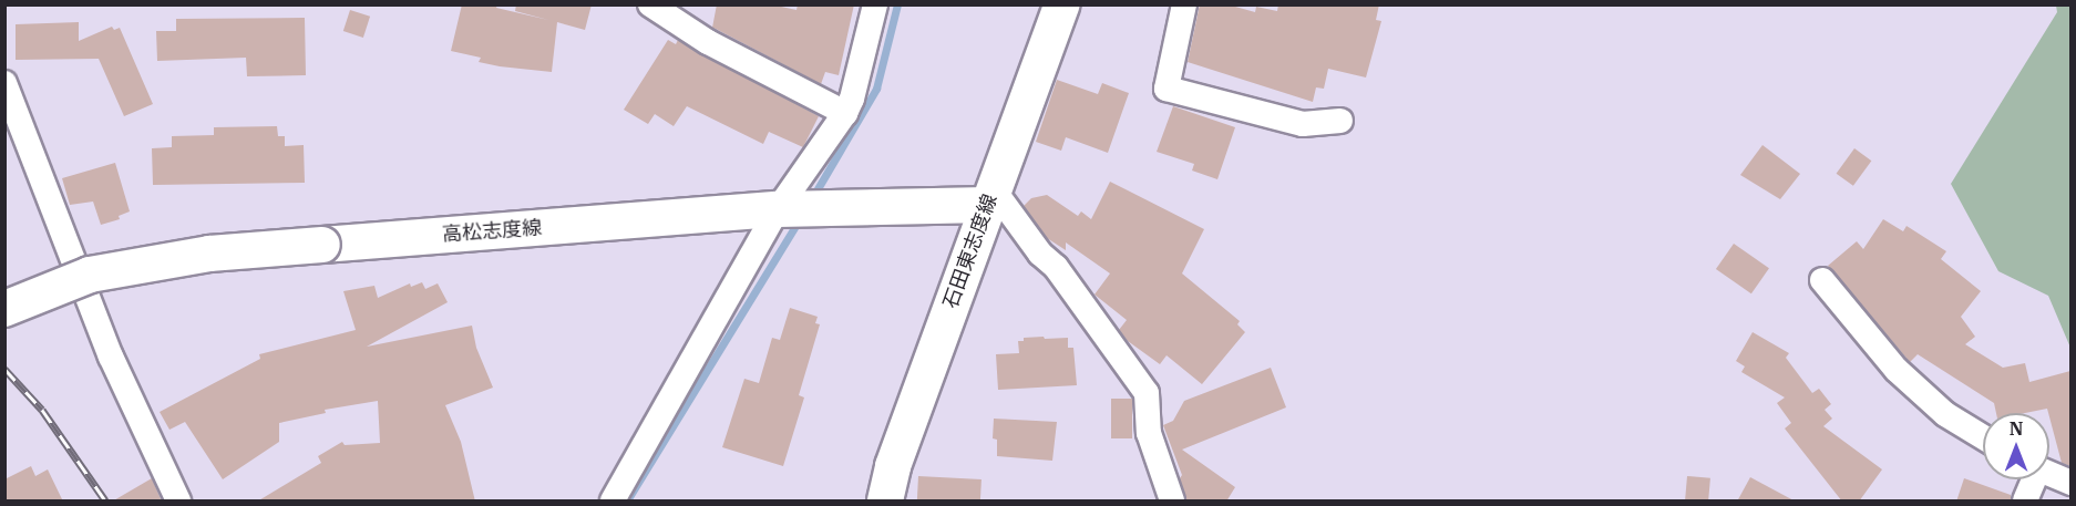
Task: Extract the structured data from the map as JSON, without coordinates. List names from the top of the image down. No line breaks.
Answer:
{"streets":{"main road":["高松志度線","石田東志度線"]},"crossings":[["高松志度線","石田東志度線"]],"north":"top"}
